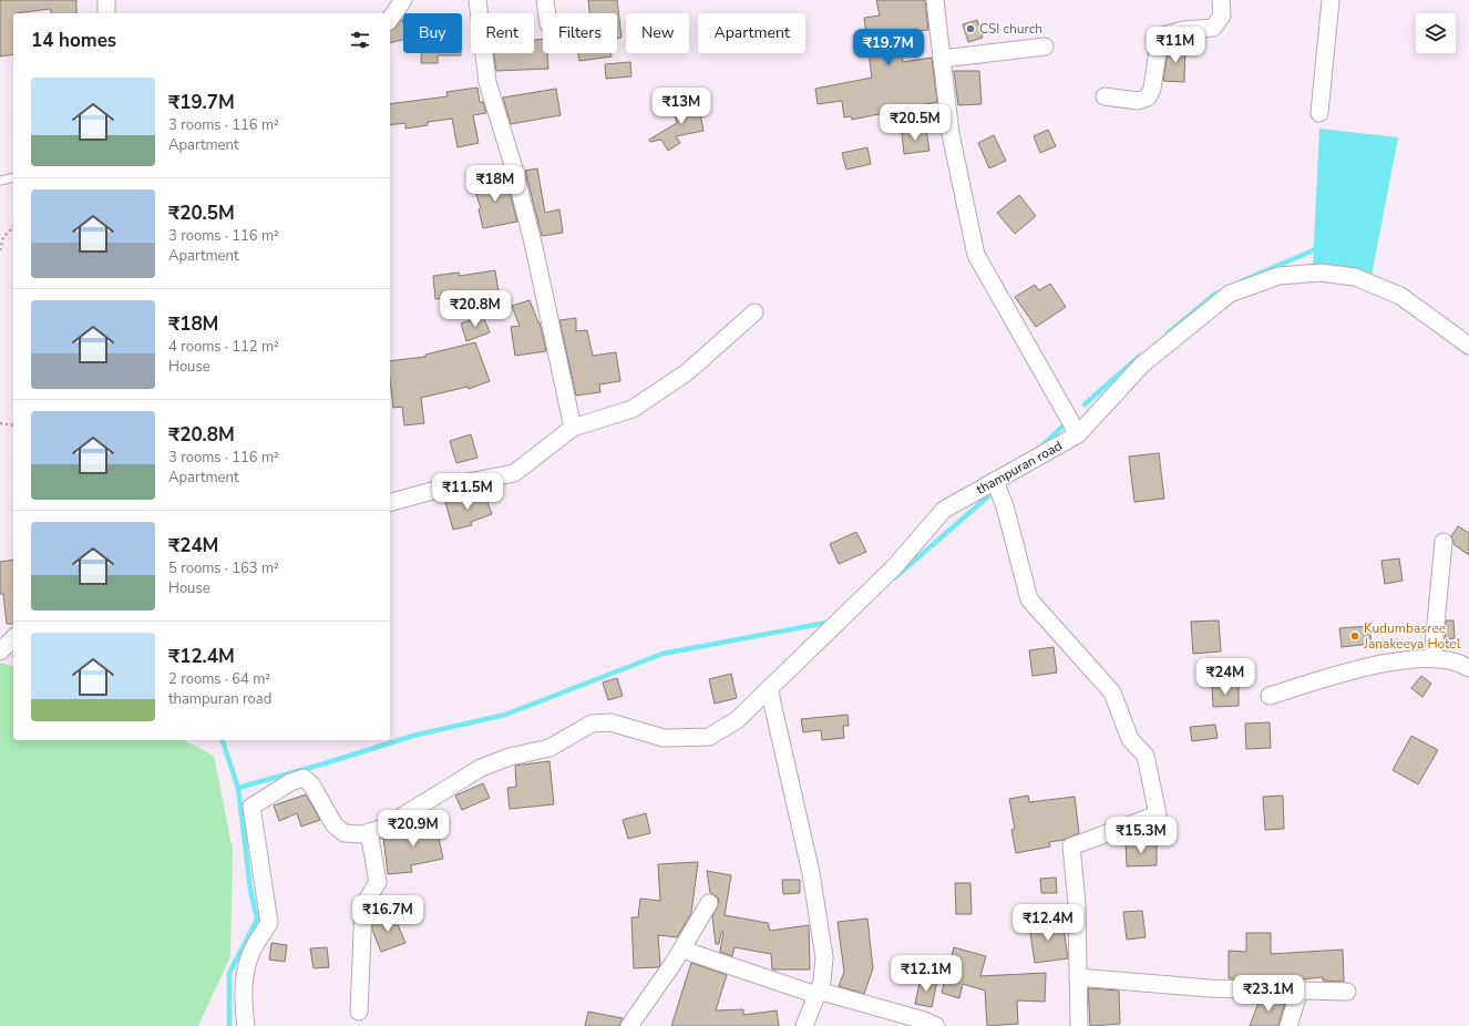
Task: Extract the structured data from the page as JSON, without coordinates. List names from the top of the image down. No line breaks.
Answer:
{"streets":{"street":["thampuran road"]},"places":["CSI church","Kudumbasree Janakeeya Hotel"],"page":{"chip":["Buy","Rent","Filters","New","Apartment"],"heading":"14 homes","price":["₹11M","₹19.7M","₹13M","₹20.5M","₹18M","₹20.8M","₹11.5M","₹24M","₹20.9M","₹15.3M","₹16.7M","₹12.4M","₹12.1M","₹23.1M"],"list":[{"name":"₹19.7M","note":"3 rooms · 116 m² · Apartment"},{"name":"₹20.5M","note":"3 rooms · 116 m² · Apartment"},{"name":"₹18M","note":"4 rooms · 112 m² · House"},{"name":"₹20.8M","note":"3 rooms · 116 m² · Apartment"},{"name":"₹24M","note":"5 rooms · 163 m² · House"},{"name":"₹12.4M","note":"2 rooms · 64 m² · thampuran road"}]}}
